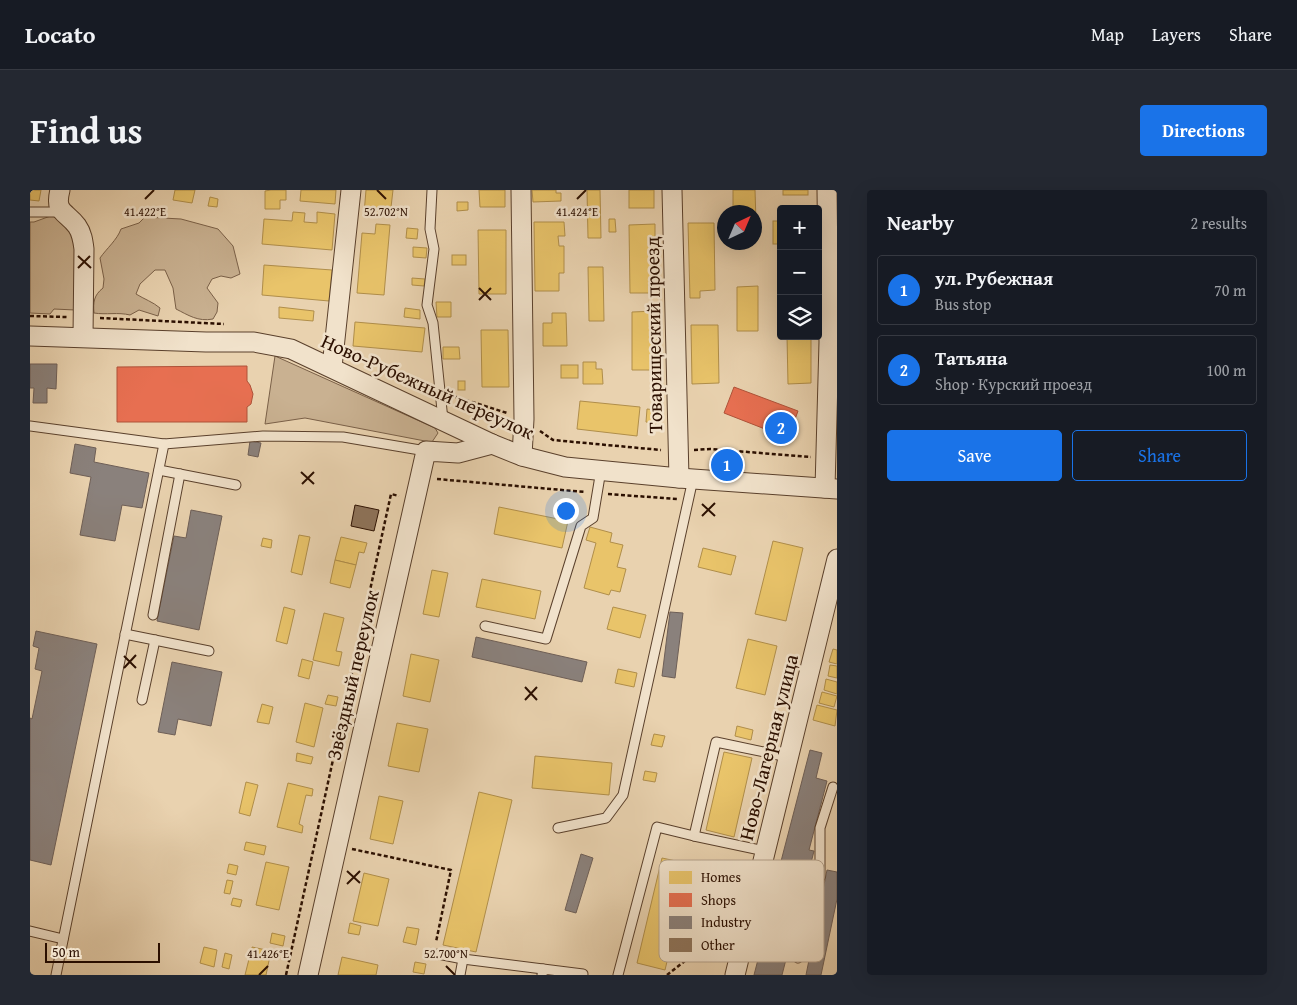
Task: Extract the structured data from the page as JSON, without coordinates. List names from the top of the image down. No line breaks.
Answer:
{"streets":{"street":["Товарищеский проезд","Ново-Рубежный переулок","Звёздный переулок","Ново-Лагерная улица"]},"crossings":[["Товарищеский проезд","Ново-Рубежный переулок"]],"legend":["Homes","Shops","Industry","Other"],"scale_bar":"50 m","north":"top right","page":{"header":"Locato","nav":["Map","Layers","Share"],"title":"Find us","buttons":["Directions",["Save","Share"]],"heading":["Nearby","2 results"],"map_buttons":["+","−"],"list":[{"mark":"1","name":"ул. Рубежная","note":"Bus stop","value":"70 m"},{"mark":"2","name":"Татьяна","note":"Shop · Курский проезд","value":"100 m"}],"pins":["2","1"],"scale":"50 m"},"coordinates":["52.702°N","41.422°E","41.424°E","41.426°E","52.700°N"]}
